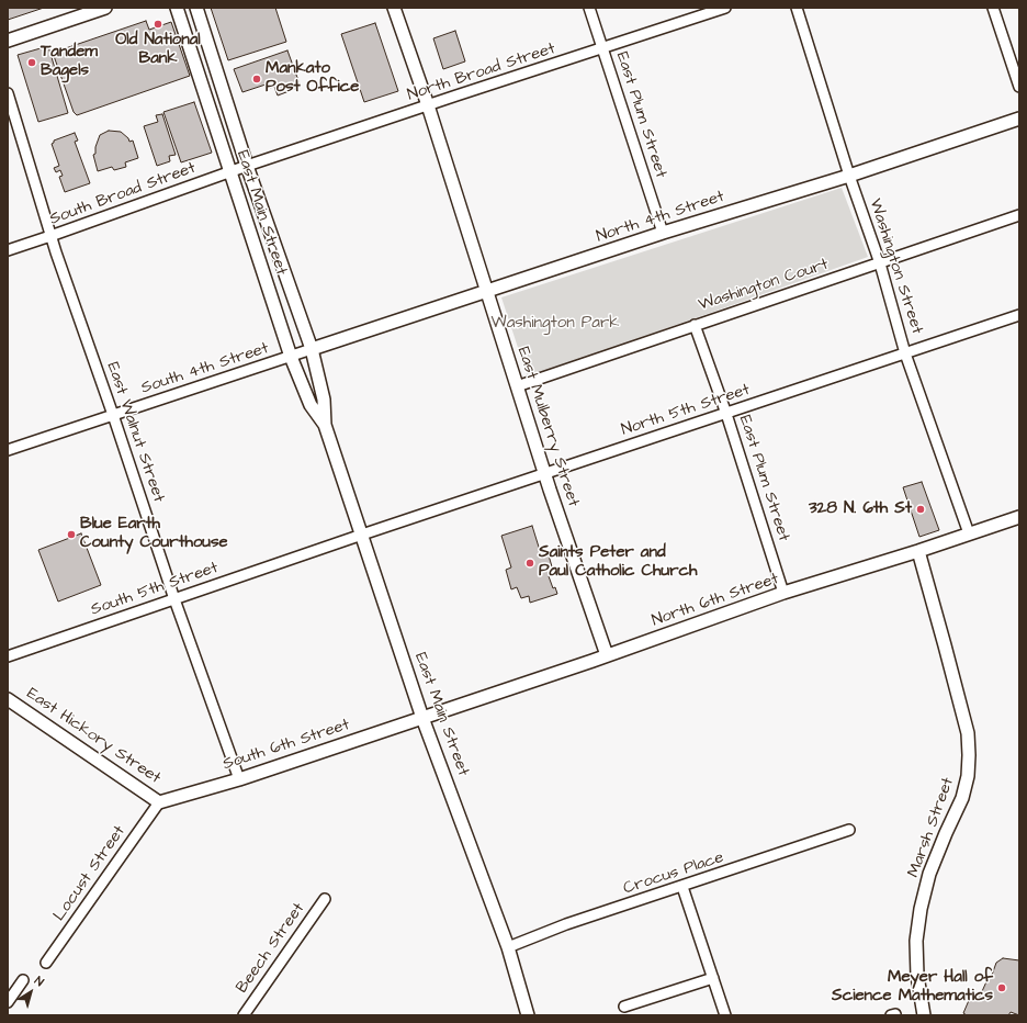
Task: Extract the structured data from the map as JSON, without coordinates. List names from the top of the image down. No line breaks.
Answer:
{"streets":{"street":["North Broad Street","East Plum Street","South Broad Street","East Main Street","North 4th Street","Washington Street","Washington Court","South 4th Street","North 5th Street","East Mulberry Street","East Walnut Street","South 5th Street","North 6th Street","East Hickory Street","South 6th Street","Marsh Street","Locust Street","Crocus Place","Beech Street"]},"crossings":[["North Broad Street","East Plum Street"],["North Broad Street","South Broad Street"],["North Broad Street","East Main Street"],["North Broad Street","East Mulberry Street"],["East Plum Street","North 4th Street"],["East Plum Street","Washington Court"],["East Plum Street","North 5th Street"],["East Plum Street","North 6th Street"],["South Broad Street","East Main Street"],["South Broad Street","East Walnut Street"],["East Main Street","North 4th Street"],["East Main Street","South 4th Street"],["East Main Street","North 5th Street"],["East Main Street","South 5th Street"],["East Main Street","North 6th Street"],["East Main Street","South 6th Street"],["East Main Street","Crocus Place"],["North 4th Street","Washington Street"],["North 4th Street","South 4th Street"],["North 4th Street","East Mulberry Street"],["Washington Street","Washington Court"],["Washington Street","North 5th Street"],["Washington Street","North 6th Street"],["Washington Court","East Mulberry Street"],["South 4th Street","East Walnut Street"],["North 5th Street","East Mulberry Street"],["North 5th Street","South 5th Street"],["East Mulberry Street","North 6th Street"],["East Walnut Street","South 5th Street"],["East Walnut Street","South 6th Street"],["North 6th Street","South 6th Street"],["North 6th Street","Marsh Street"],["East Hickory Street","South 6th Street"],["East Hickory Street","Locust Street"],["South 6th Street","Locust Street"]],"parks":["Washington Park"],"places":["Old National Bank","Tandem Bagels","Mankato Post Office","328 N. 6th St","Blue Earth County Courthouse","Saints Peter and Paul Catholic Church","Meyer Hall of Science Mathematics"],"north":"top right"}
